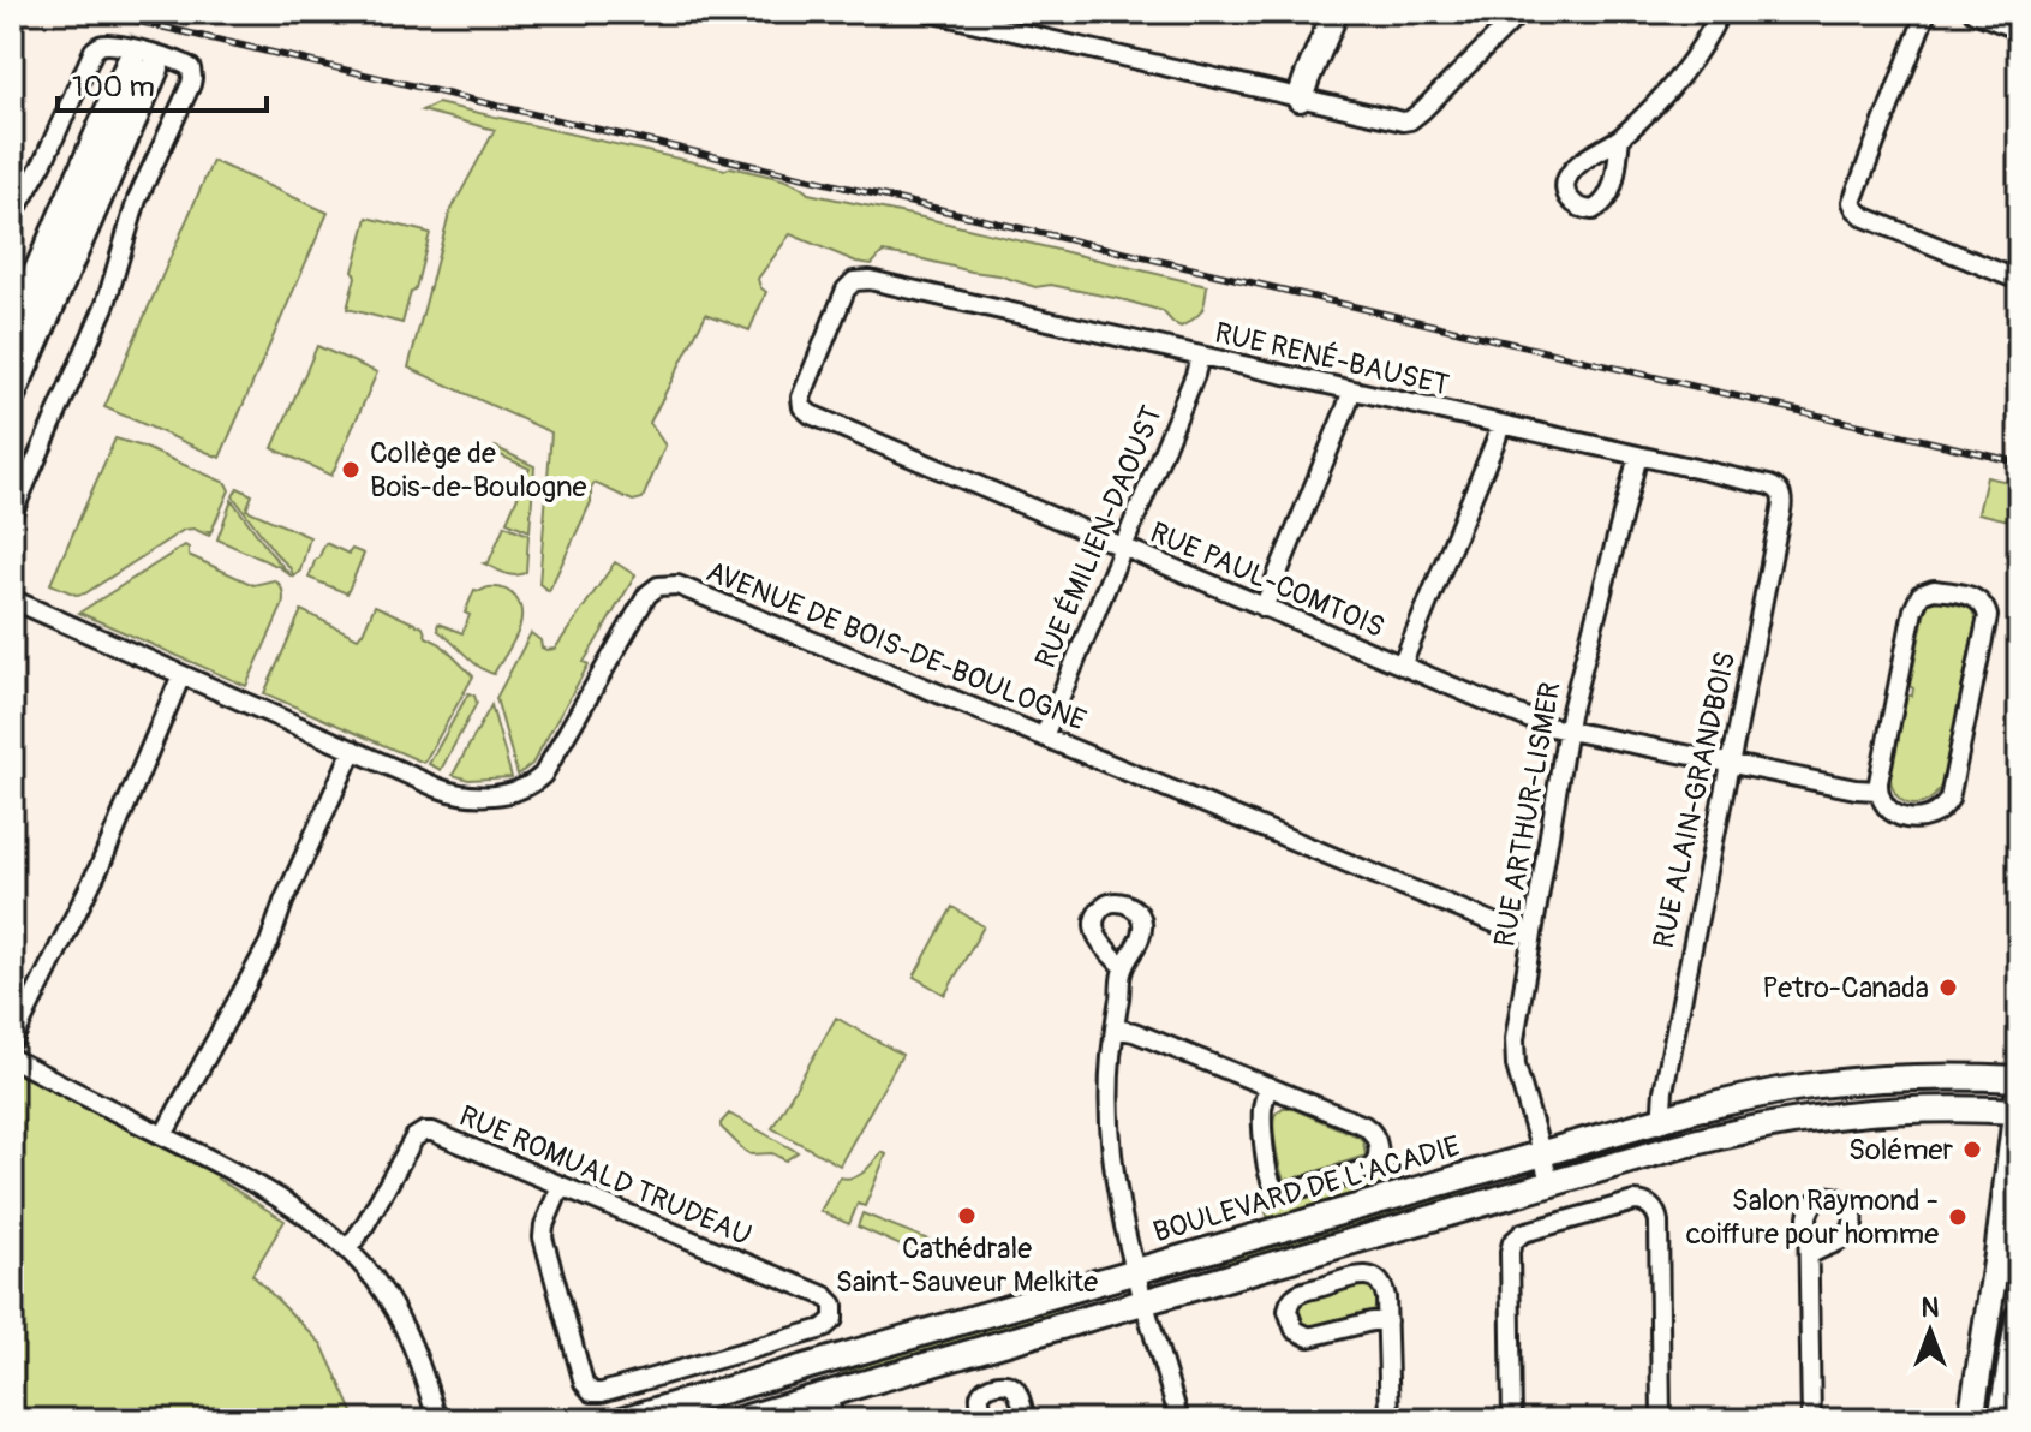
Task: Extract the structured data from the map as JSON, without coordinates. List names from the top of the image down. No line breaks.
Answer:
{"streets":{"main road":["BOULEVARD DE L'ACADIE"],"street":["RUE RENÉ-BAUSET","RUE ÉMILIEN-DAOUST","RUE PAUL-COMTOIS","AVENUE DE BOIS-DE-BOULOGNE","RUE ALAIN-GRANDBOIS","RUE ARTHUR-LISMER","RUE ROMUALD TRUDEAU"]},"crossings":[["RUE RENÉ-BAUSET","RUE ÉMILIEN-DAOUST"],["RUE RENÉ-BAUSET","RUE PAUL-COMTOIS"],["RUE RENÉ-BAUSET","RUE ALAIN-GRANDBOIS"],["RUE RENÉ-BAUSET","RUE ARTHUR-LISMER"],["RUE ÉMILIEN-DAOUST","RUE PAUL-COMTOIS"],["RUE ÉMILIEN-DAOUST","AVENUE DE BOIS-DE-BOULOGNE"],["RUE PAUL-COMTOIS","RUE ALAIN-GRANDBOIS"],["RUE PAUL-COMTOIS","RUE ARTHUR-LISMER"],["AVENUE DE BOIS-DE-BOULOGNE","RUE ARTHUR-LISMER"],["RUE ALAIN-GRANDBOIS","BOULEVARD DE L'ACADIE"],["RUE ARTHUR-LISMER","BOULEVARD DE L'ACADIE"]],"places":["Collège de Bois-de-Boulogne","Petro-Canada","Solémer","Cathédrale Saint-Sauveur Melkite","Salon Raymond - coiffure pour homme"],"scale_bar":"100 m","north":"top"}
